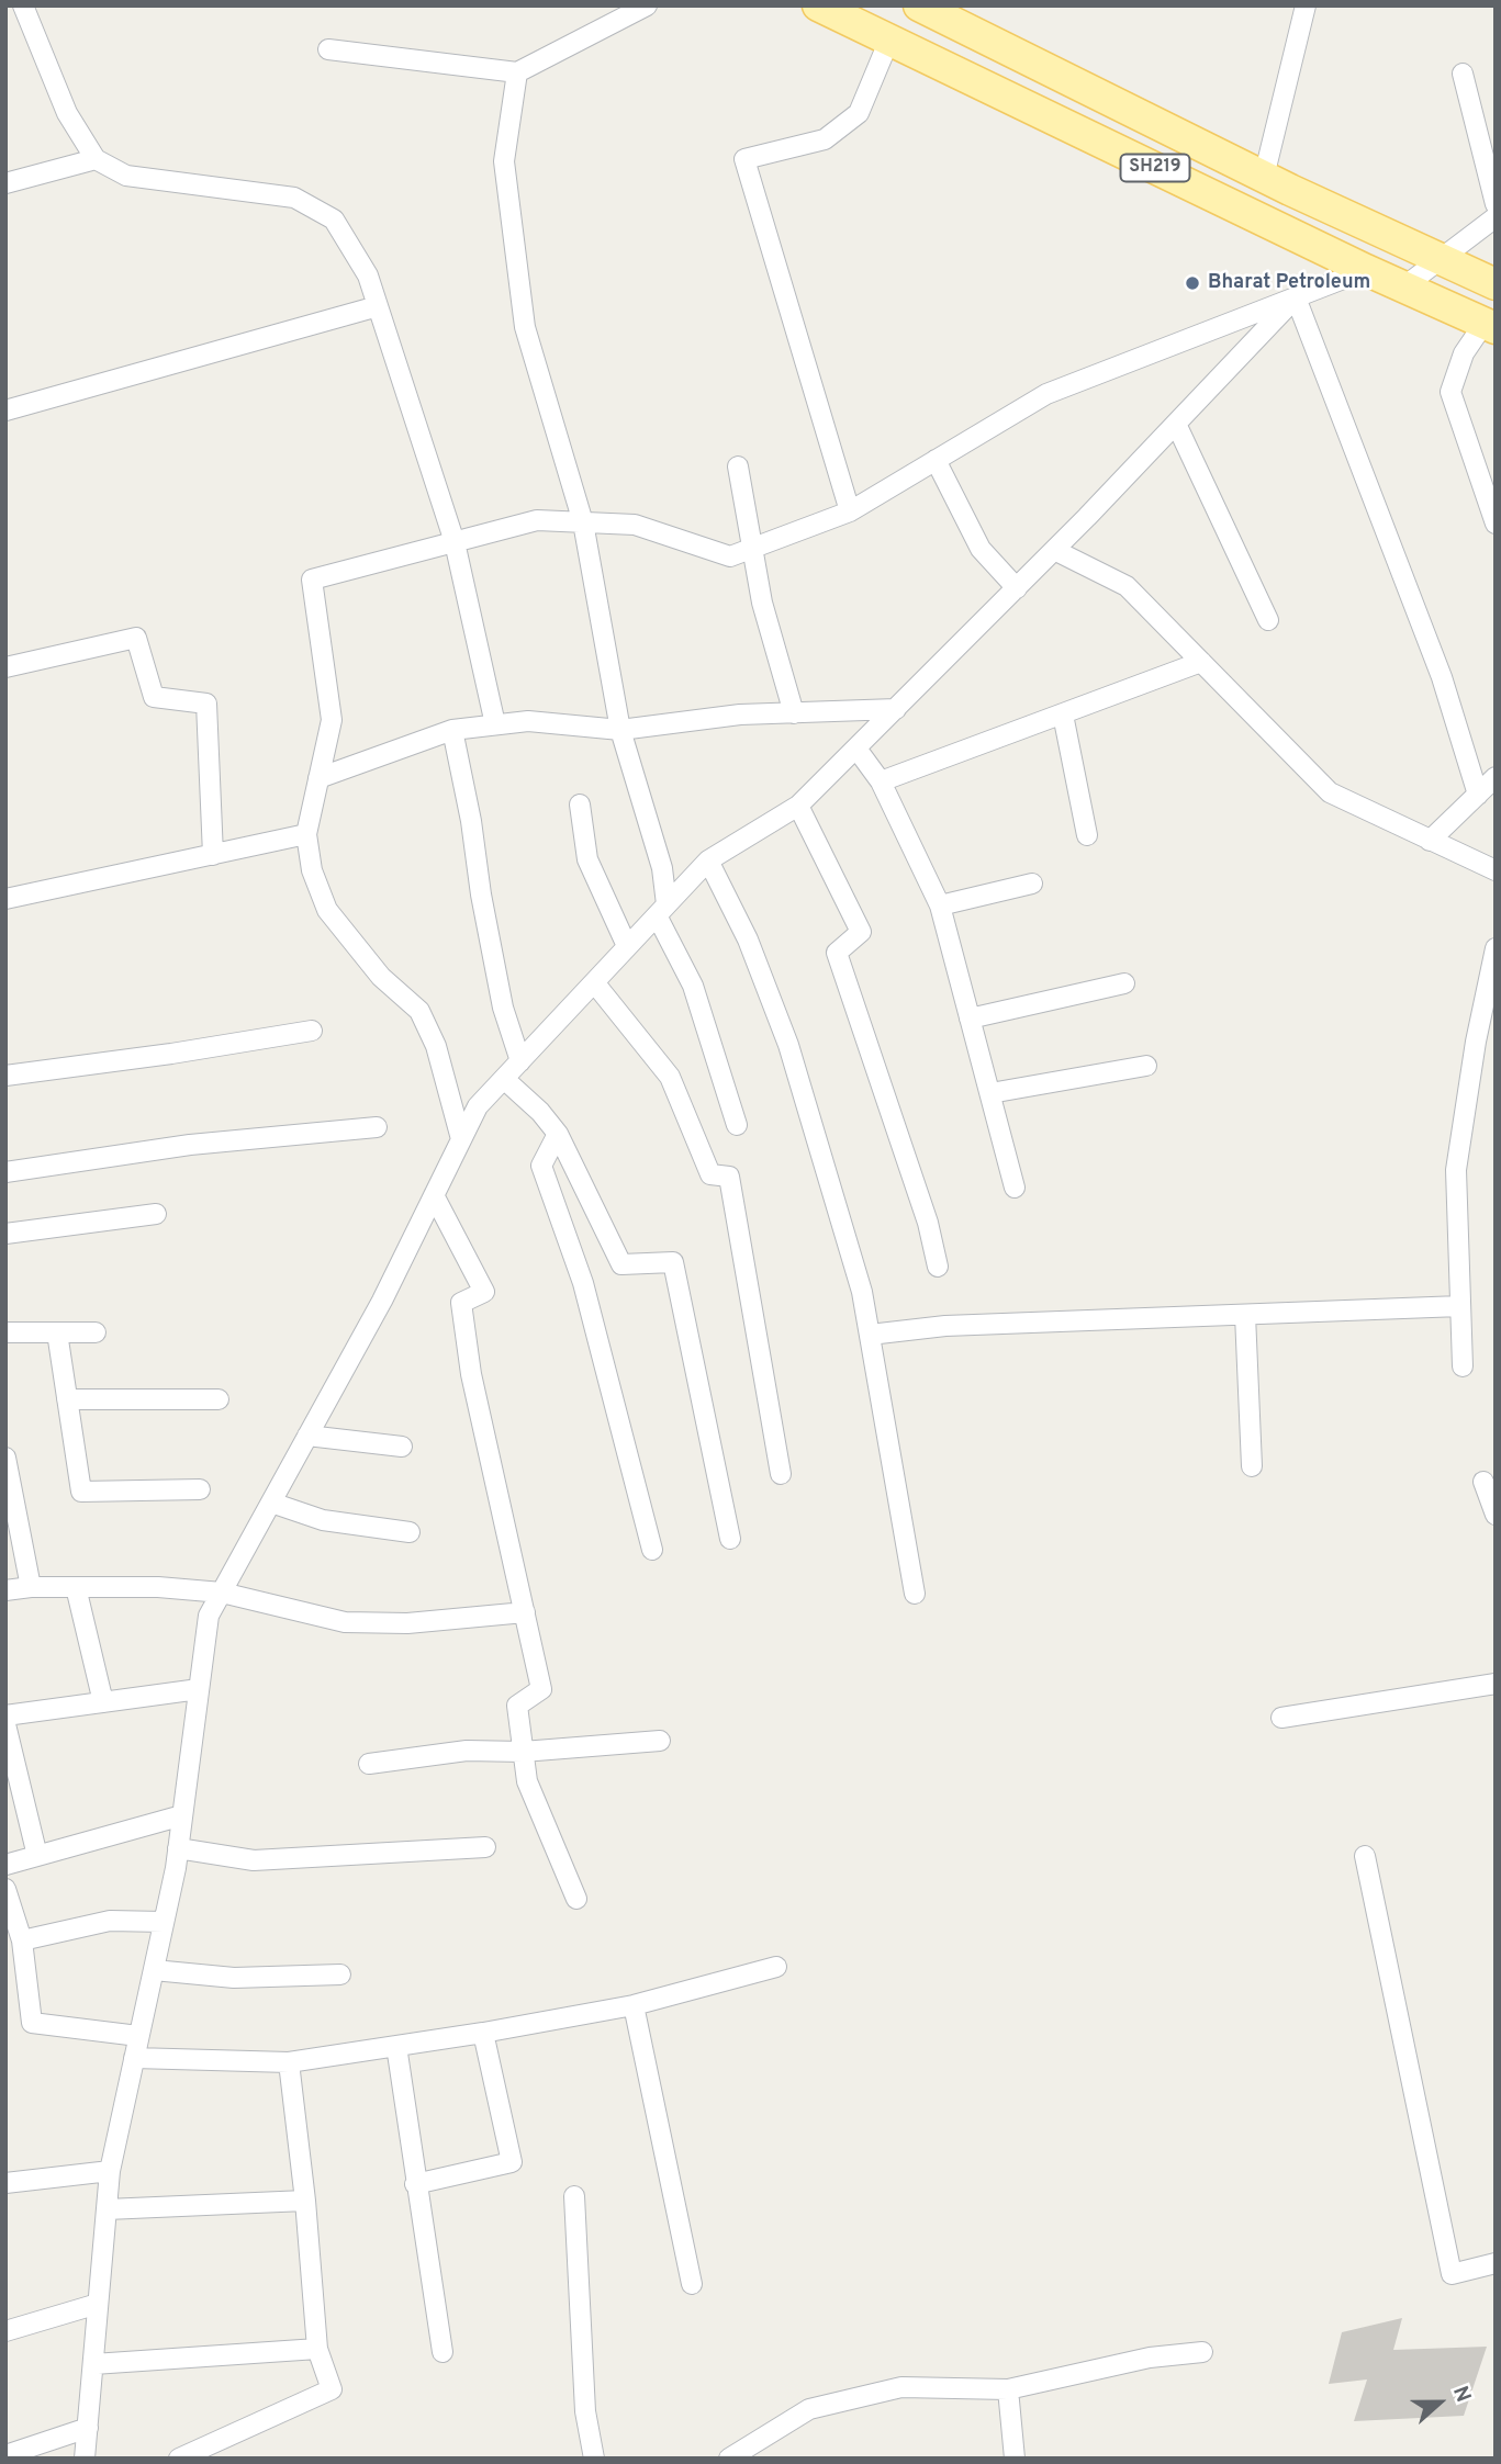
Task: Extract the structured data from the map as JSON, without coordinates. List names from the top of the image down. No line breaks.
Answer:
{"streets":{"main road":["SH219"]},"places":["Bharat Petroleum"],"north":"right"}
